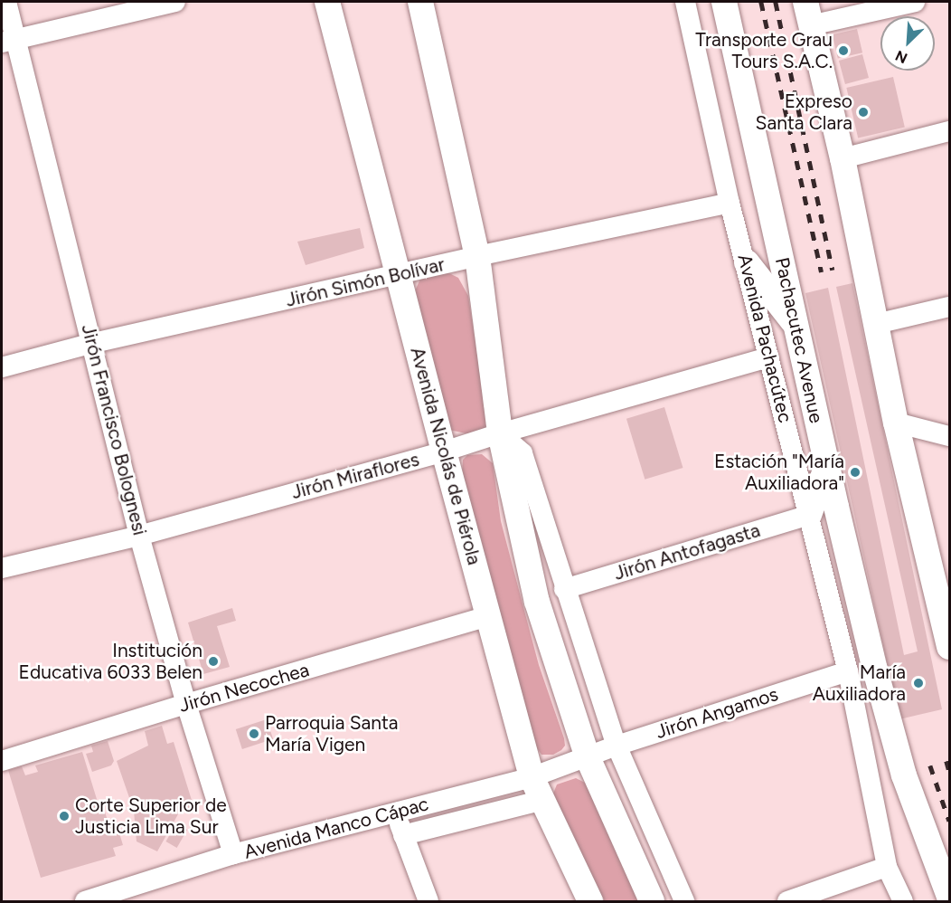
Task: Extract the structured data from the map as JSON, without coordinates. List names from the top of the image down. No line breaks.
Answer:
{"streets":{"main road":["Pachacutec Avenue","Avenida Nicolás de Piérola"],"street":["Jirón Simón Bolívar","Avenida Pachacútec","Jirón Francisco Bolognesi","Jirón Miraflores","Jirón Antofagasta","Jirón Necochea","Jirón Angamos","Avenida Manco Cápac"]},"crossings":[["Jirón Simón Bolívar","Avenida Pachacútec"],["Jirón Simón Bolívar","Jirón Francisco Bolognesi"],["Jirón Simón Bolívar","Avenida Nicolás de Piérola"],["Avenida Pachacútec","Jirón Miraflores"],["Avenida Pachacútec","Jirón Antofagasta"],["Avenida Pachacútec","Jirón Angamos"],["Jirón Francisco Bolognesi","Jirón Miraflores"],["Jirón Francisco Bolognesi","Jirón Necochea"],["Jirón Francisco Bolognesi","Avenida Manco Cápac"],["Avenida Nicolás de Piérola","Jirón Miraflores"],["Avenida Nicolás de Piérola","Jirón Necochea"],["Avenida Nicolás de Piérola","Avenida Manco Cápac"],["Jirón Angamos","Avenida Manco Cápac"]],"places":["Transporte Grau Tours S.A.C.","Expreso Santa Clara","Estación \"María Auxiliadora\"","Institución Educativa 6033 Belen","María Auxiliadora","Parroquia Santa María Vigen","Corte Superior de Justicia Lima Sur"],"north":"bottom left"}
